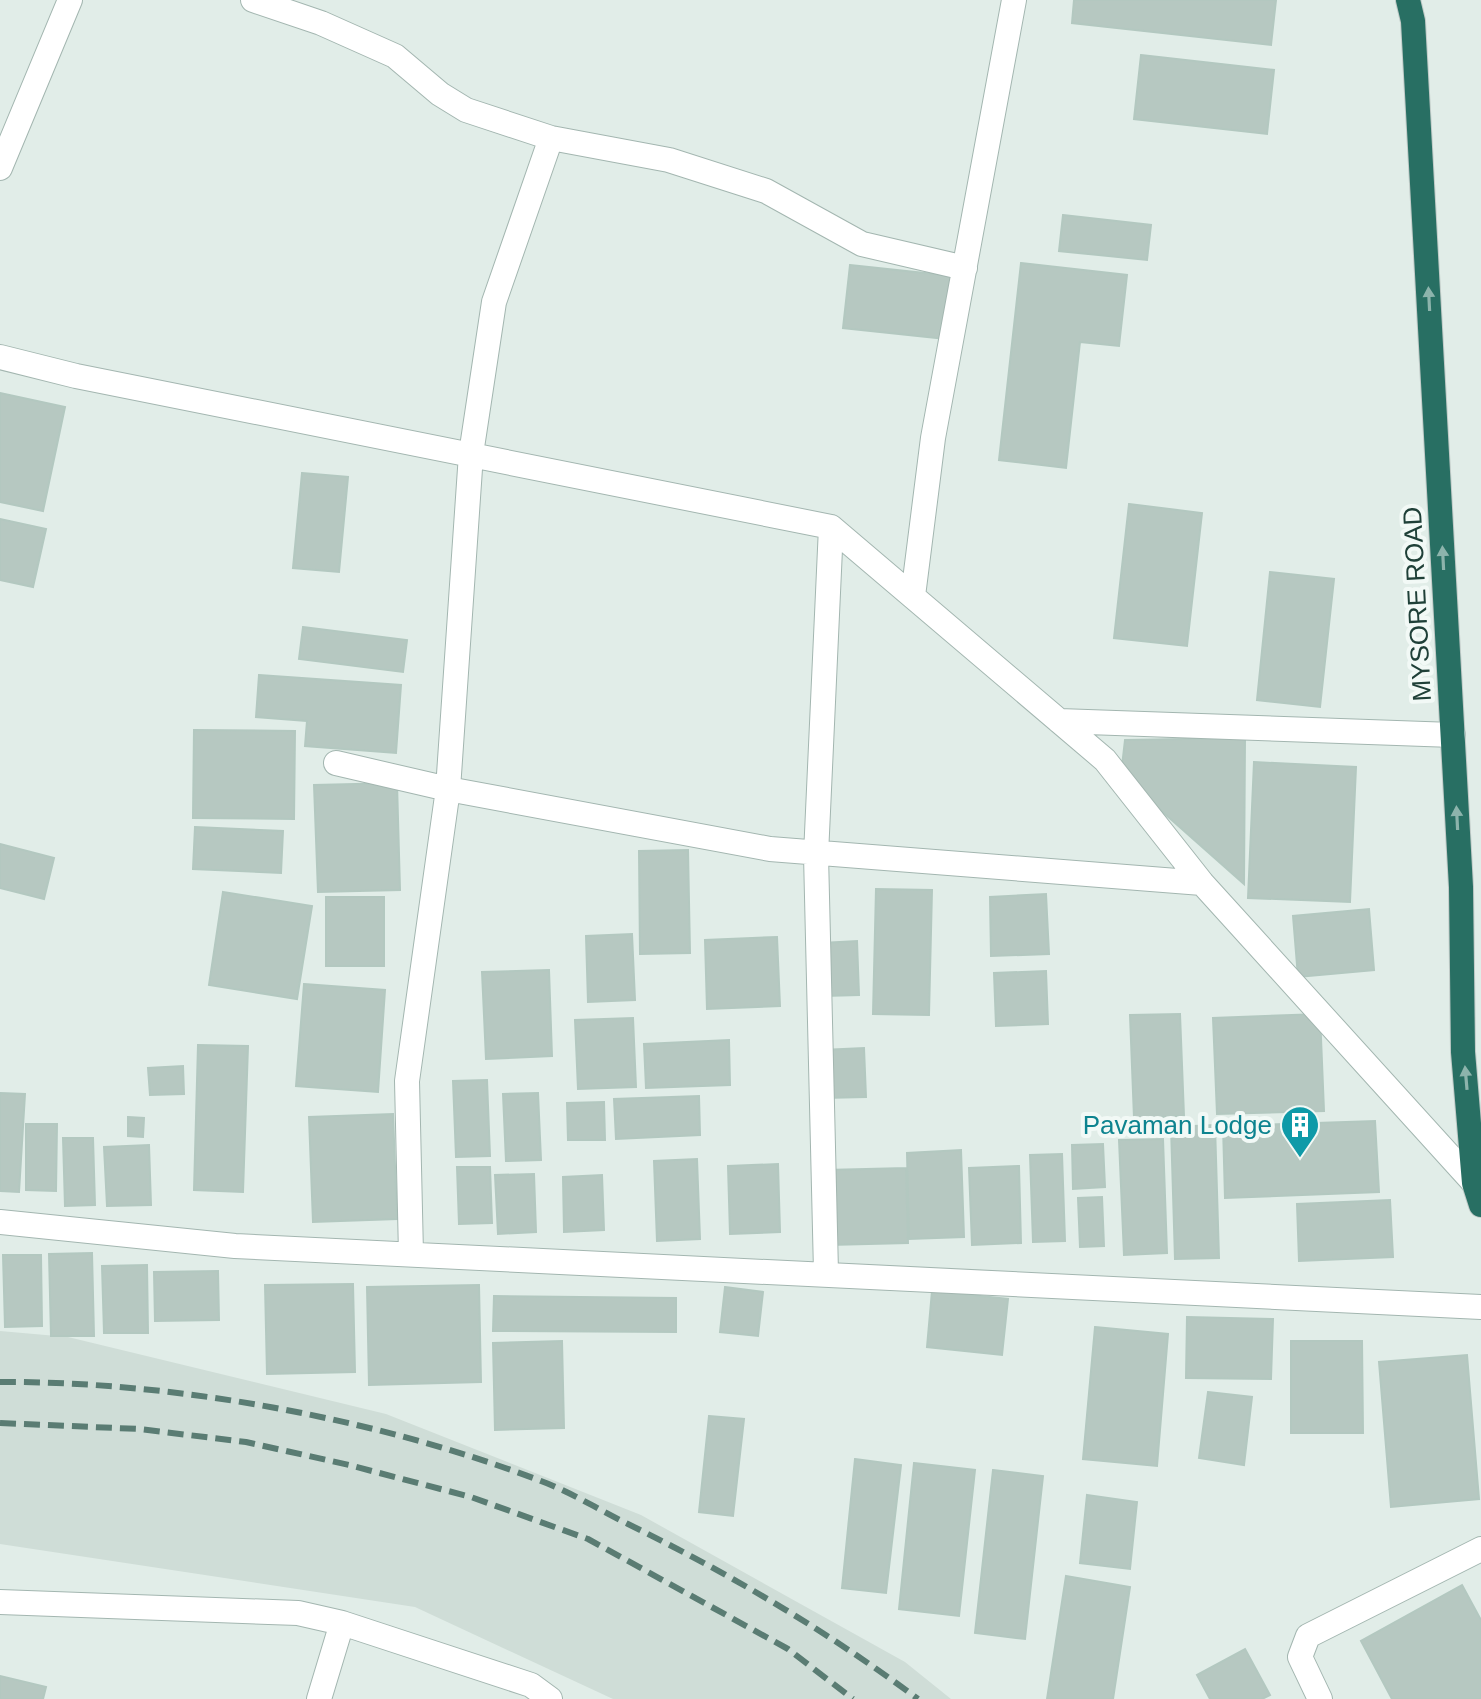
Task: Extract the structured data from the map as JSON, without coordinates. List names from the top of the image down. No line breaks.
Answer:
{"streets":{"highway":["MYSORE ROAD"]},"one_way":["MYSORE ROAD"],"places":{"building":["Pavaman Lodge"]}}
